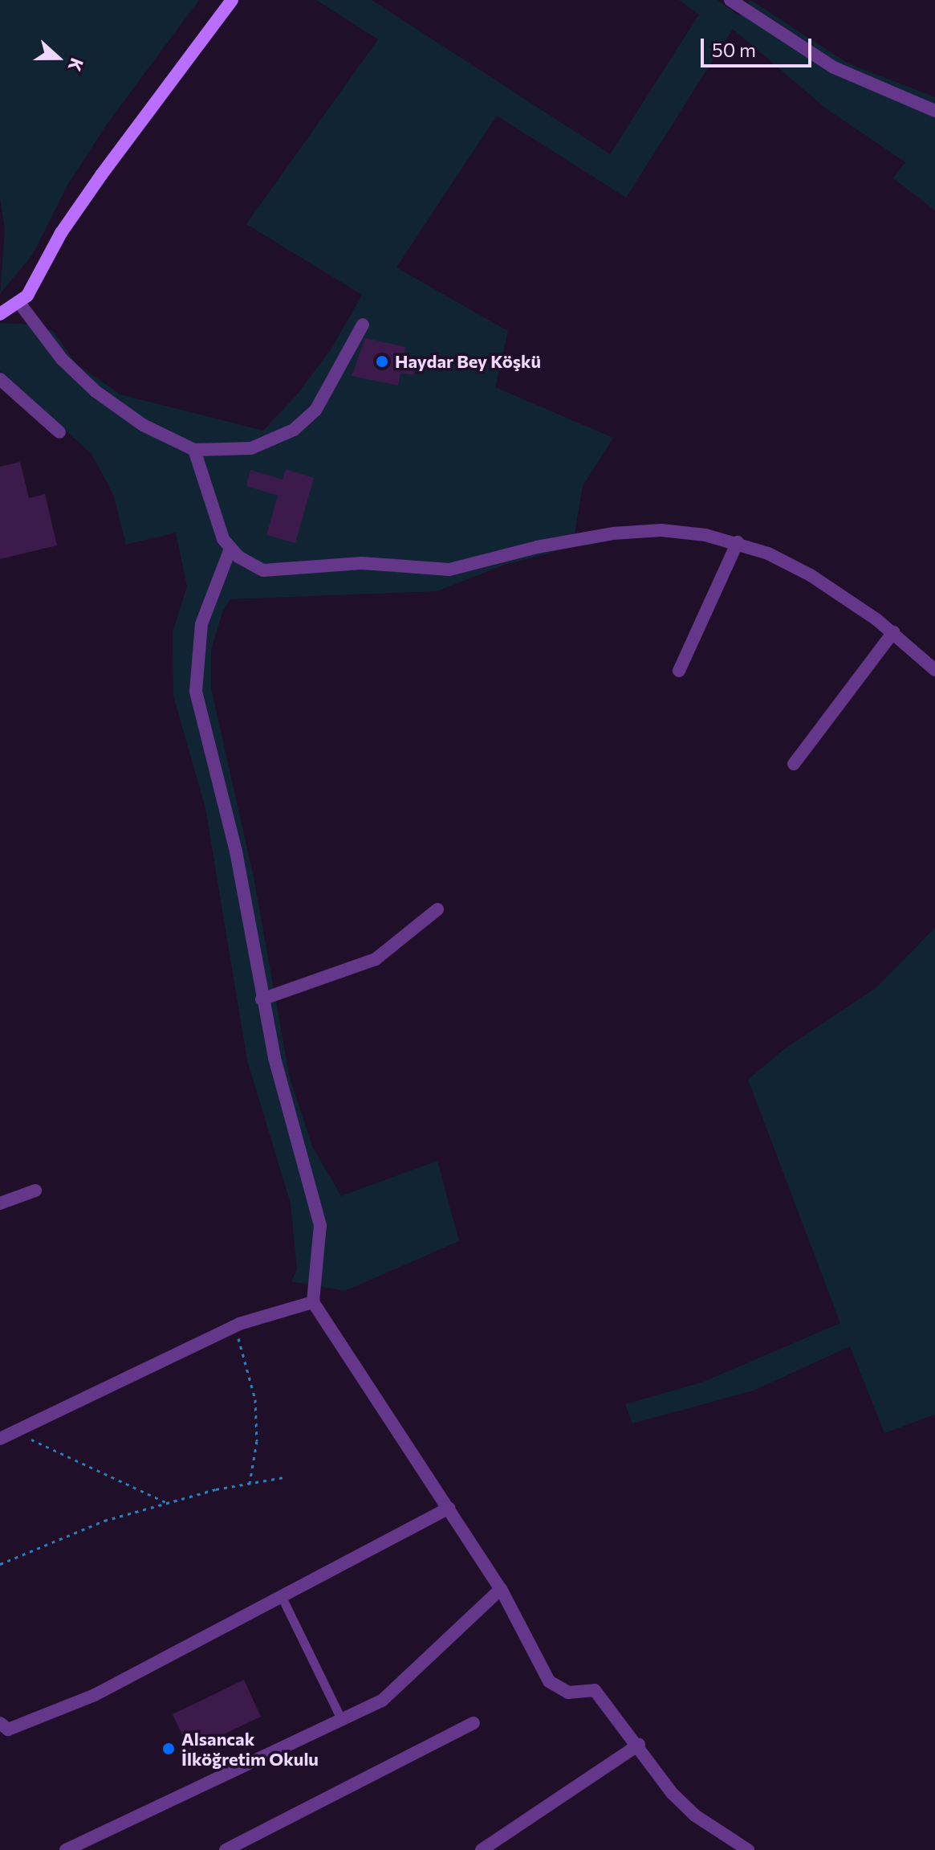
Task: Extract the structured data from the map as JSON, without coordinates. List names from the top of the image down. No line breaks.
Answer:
{"places":["Haydar Bey Köşkü","Alsancak İlköğretim Okulu"],"scale_bar":"50 m","north":"right"}
